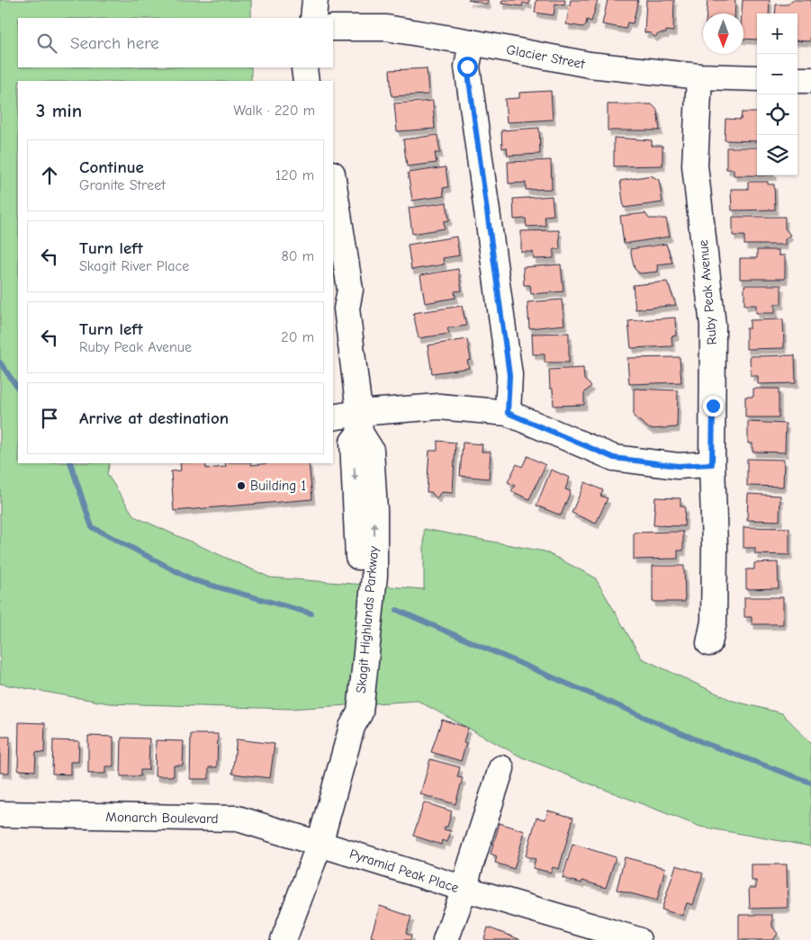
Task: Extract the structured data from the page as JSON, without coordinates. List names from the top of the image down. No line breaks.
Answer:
{"streets":{"street":["Glacier Street","Ruby Peak Avenue","Skagit Highlands Parkway","Monarch Boulevard","Pyramid Peak Place"]},"crossings":[["Glacier Street","Ruby Peak Avenue"],["Skagit Highlands Parkway","Monarch Boulevard"],["Skagit Highlands Parkway","Pyramid Peak Place"],["Monarch Boulevard","Pyramid Peak Place"]],"places":["Building 1"],"north":"bottom","page":{"map_buttons":["+","−"],"search":"Search here","heading":["3 min","Walk · 220 m"],"list":[["Continue","Granite Street","120 m"],["Turn left","Skagit River Place","80 m"],["Turn left","Ruby Peak Avenue","20 m"],"Arrive at destination"]}}
